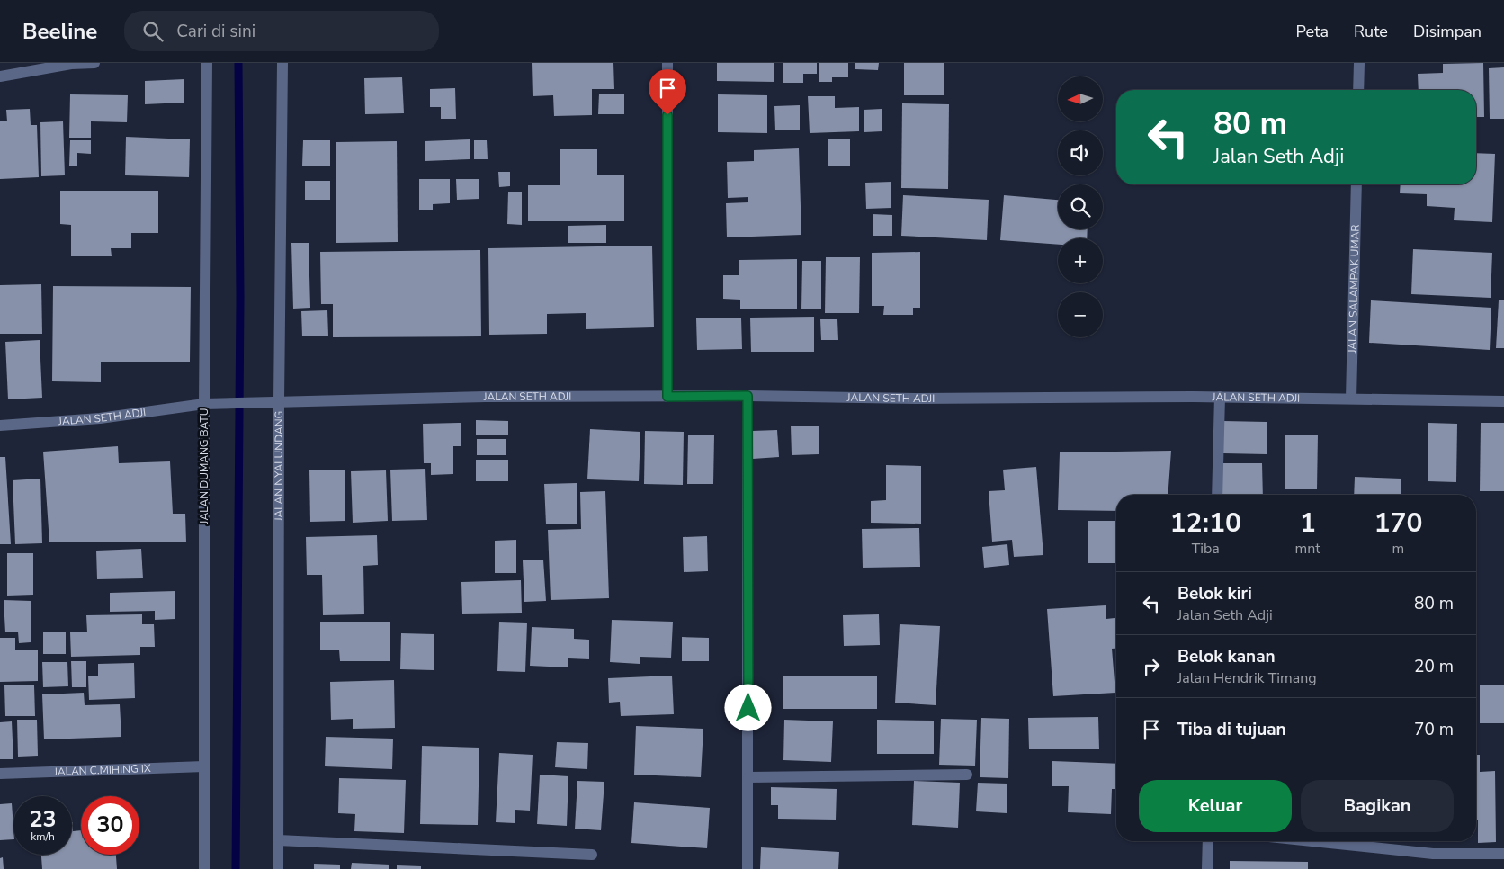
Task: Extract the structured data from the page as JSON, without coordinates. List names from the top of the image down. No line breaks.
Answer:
{"streets":{"street":["JALAN SALAMPAK UMAR","JALAN SETH ADJI","JALAN DUMANG BATU","JALAN NYAI UNDANG","JALAN C.MIHING IX"]},"crossings":[["JALAN SALAMPAK UMAR","JALAN SETH ADJI"],["JALAN SETH ADJI","JALAN DUMANG BATU"],["JALAN SETH ADJI","JALAN NYAI UNDANG"],["JALAN DUMANG BATU","JALAN C.MIHING IX"]],"north":"left","page":{"header":"Beeline","search":"Cari di sini","nav":["Peta","Rute","Disimpan"],"map_buttons":["+","−"],"turn":["80 m","Jalan Seth Adji"],"eta":["12:10","Tiba","1","mnt","170","m"],"list":[{"name":"Belok kiri","note":"Jalan Seth Adji","value":"80 m"},{"name":"Belok kanan","note":"Jalan Hendrik Timang","value":"20 m"},{"name":"Tiba di tujuan","value":"70 m"}],"buttons":["Keluar","Bagikan"],"speed":"23 km/h","limit":"30"}}
